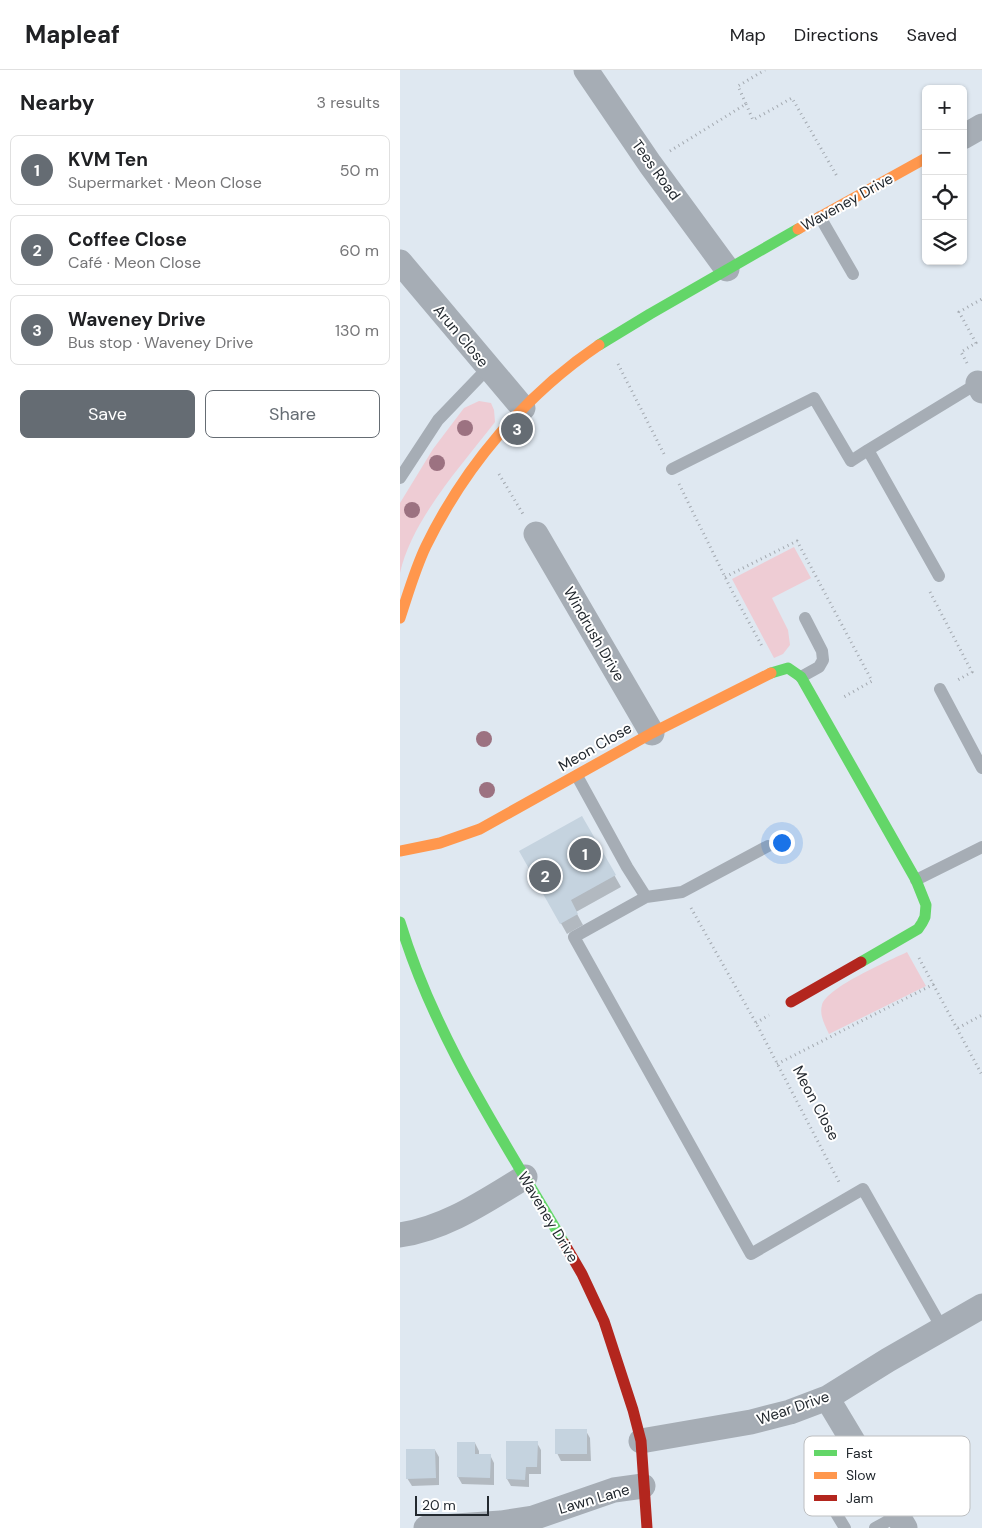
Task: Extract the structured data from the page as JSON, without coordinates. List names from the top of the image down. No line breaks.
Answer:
{"streets":{"street":["Tees Road","Waveney Drive","Arun Close","Windrush Drive","Meon Close","Wear Drive","Lawn Lane"]},"crossings":[["Tees Road","Waveney Drive"],["Waveney Drive","Arun Close"],["Waveney Drive","Wear Drive"],["Waveney Drive","Lawn Lane"],["Windrush Drive","Meon Close"]],"legend":["Fast","Slow","Jam"],"scale_bar":"20 m","page":{"header":"Mapleaf","nav":["Map","Directions","Saved"],"heading":["Nearby","3 results"],"map_buttons":["+","−"],"list":[{"mark":"1","name":"KVM Ten","note":"Supermarket · Meon Close","value":"50 m"},{"mark":"2","name":"Coffee Close","note":"Café · Meon Close","value":"60 m"},{"mark":"3","name":"Waveney Drive","note":"Bus stop · Waveney Drive","value":"130 m"}],"buttons":["Save","Share"],"pins":["3","1","2"],"scale":"20 m"}}
